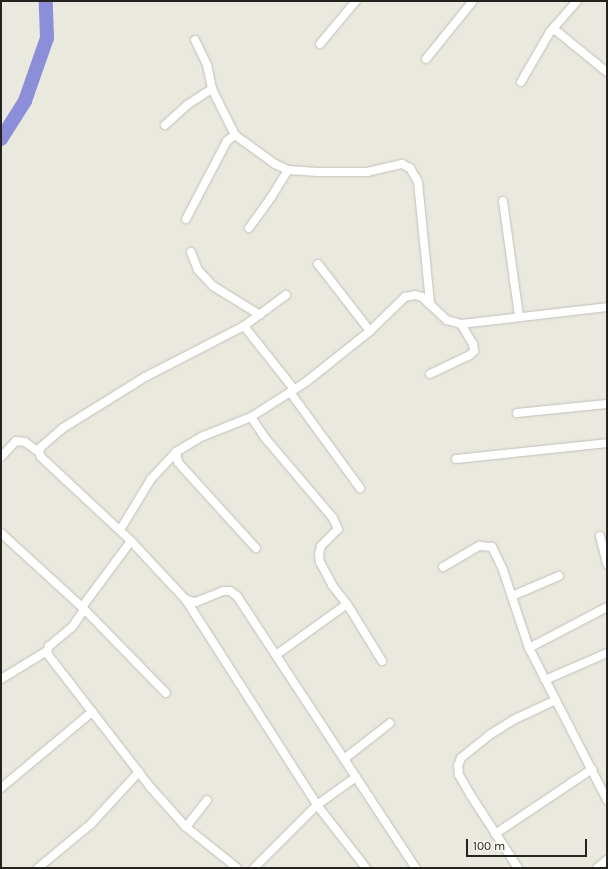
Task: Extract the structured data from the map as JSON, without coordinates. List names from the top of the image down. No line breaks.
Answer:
{"scale_bar":"100 m"}
